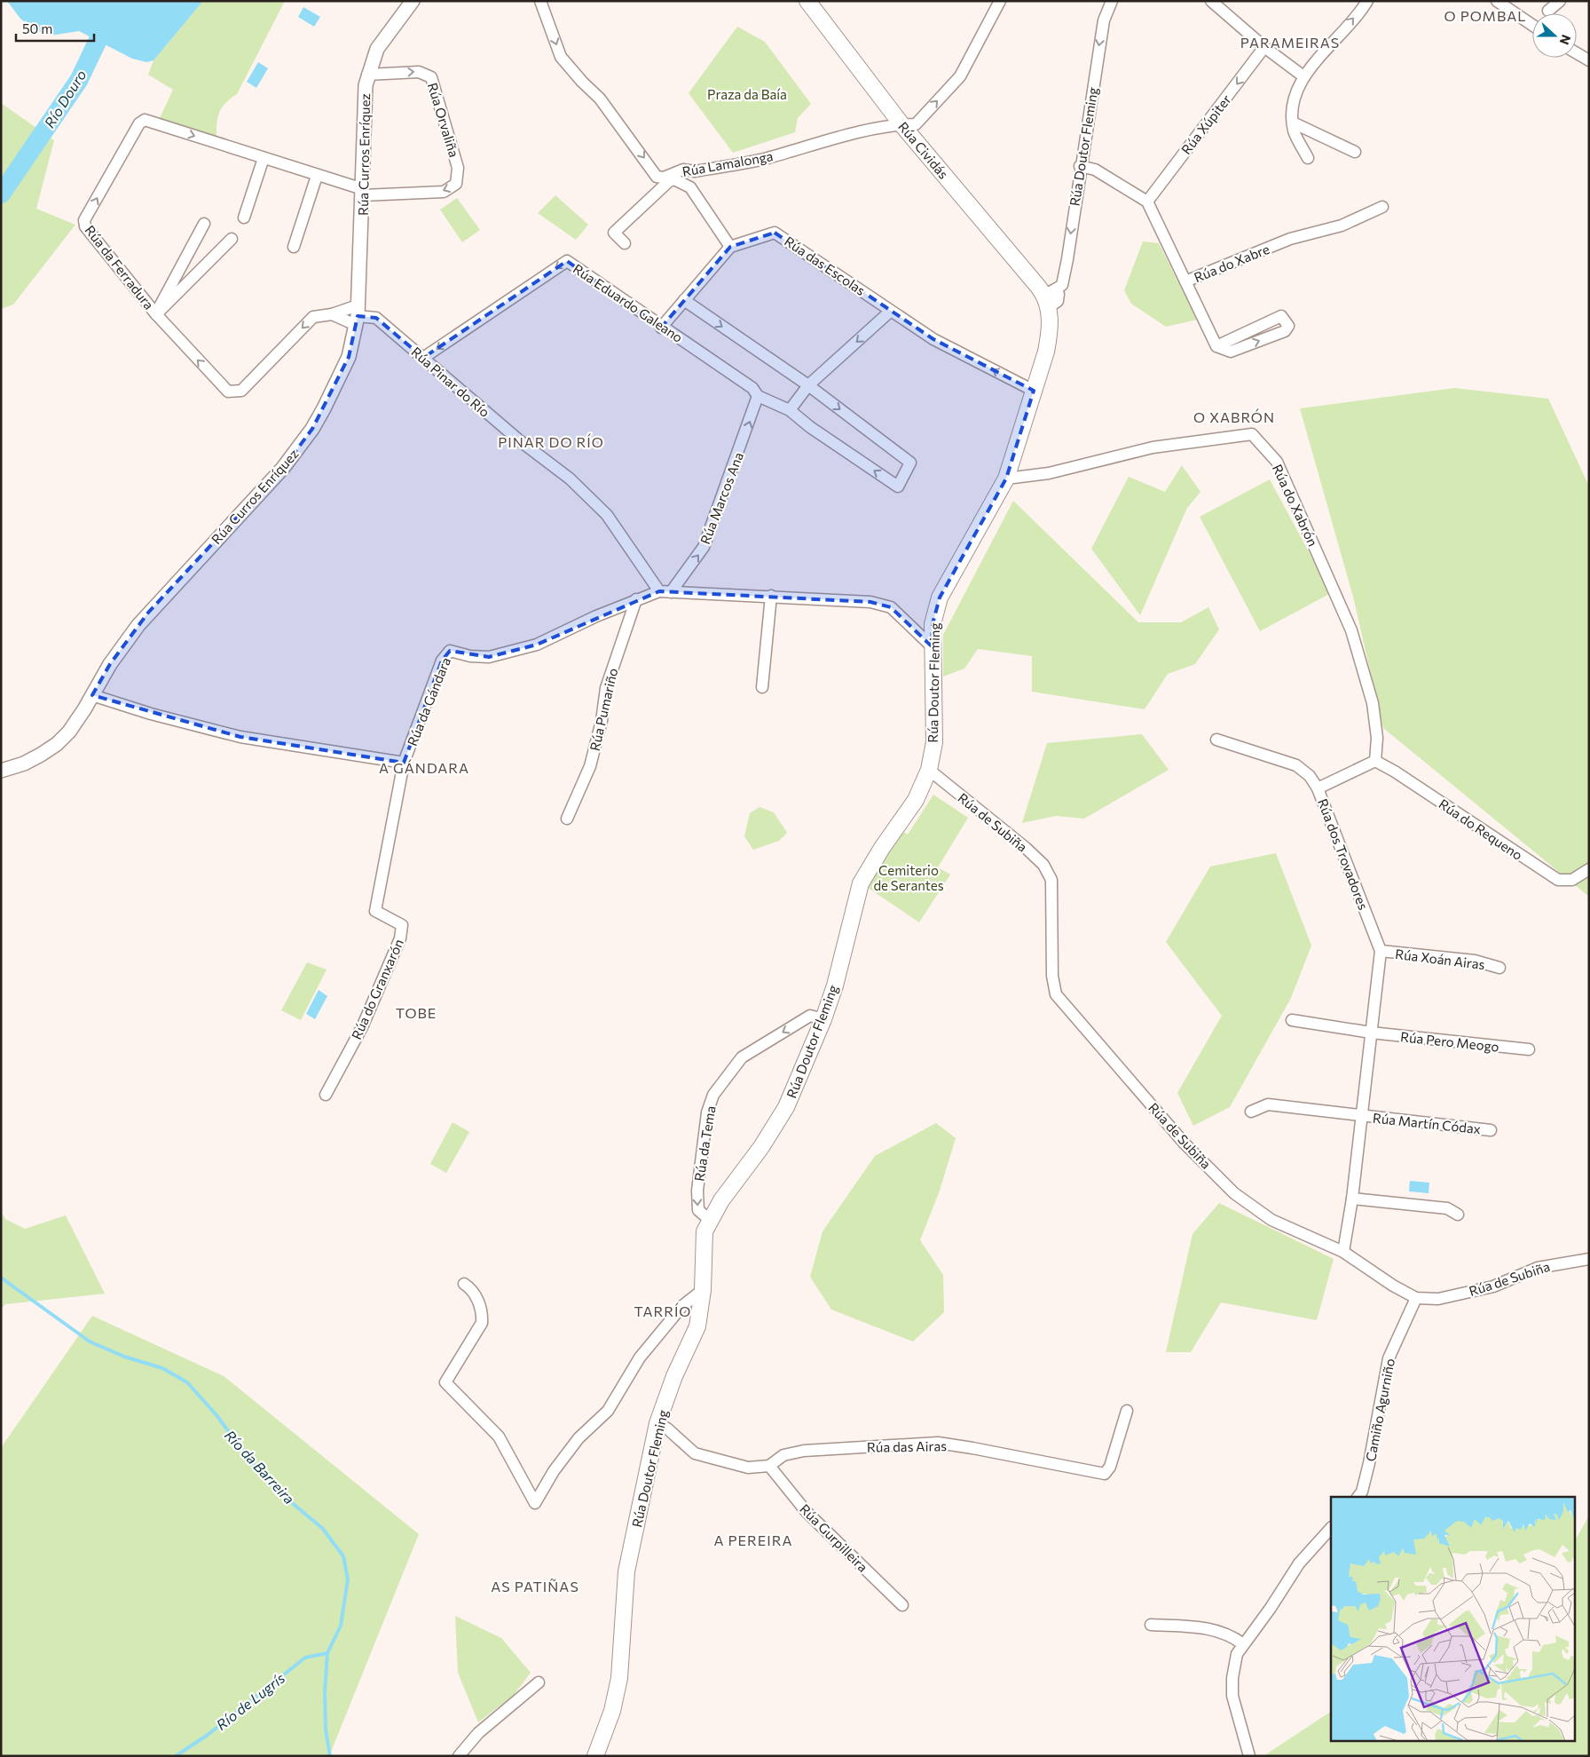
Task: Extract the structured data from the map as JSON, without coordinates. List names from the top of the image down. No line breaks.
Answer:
{"streets":{"main road":["Rúa Doutor Fleming","Rúa Cividás"],"street":["Rúa Orvaliña","Rúa Xúpiter","Rúa Curros Enríquez","Rúa Lamalonga","Rúa do Xabre","Rúa das Escolas","Rúa da Ferradura","Rúa Eduardo Galeano","Rúa Pinar do Río","Rúa Marcos Ana","Rúa do Xabrón","Rúa da Gándara","Rúa Pumariño","Rúa de Subiña","Rúa do Requeno","Rúa dos Trovadores","Rúa Xoán Airas","Rúa do Granxarón","Rúa Pero Meogo","Rúa Martín Códax","Rúa da Tema","Camiño Agurniño","Rúa das Airas","Rúa Gurpilleira"]},"crossings":[["Rúa Orvaliña","Rúa Curros Enríquez"],["Rúa Orvaliña","Rúa da Ferradura"],["Rúa Xúpiter","Rúa do Xabre"],["Rúa Doutor Fleming","Rúa Cividás"],["Rúa Doutor Fleming","Rúa das Escolas"],["Rúa Doutor Fleming","Rúa do Xabrón"],["Rúa Doutor Fleming","Rúa de Subiña"],["Rúa Doutor Fleming","Rúa da Tema"],["Rúa Cividás","Rúa Lamalonga"],["Rúa Curros Enríquez","Rúa da Ferradura"],["Rúa Curros Enríquez","Rúa Pinar do Río"],["Rúa Curros Enríquez","Rúa da Gándara"],["Rúa da Ferradura","Rúa Pinar do Río"],["Rúa Eduardo Galeano","Rúa Pinar do Río"],["Rúa Eduardo Galeano","Rúa Marcos Ana"],["Rúa Pinar do Río","Rúa Marcos Ana"],["Rúa Pinar do Río","Rúa da Gándara"],["Rúa Marcos Ana","Rúa da Gándara"],["Rúa do Xabrón","Rúa do Requeno"],["Rúa da Gándara","Rúa Pumariño"],["Rúa da Gándara","Rúa do Granxarón"],["Rúa de Subiña","Rúa dos Trovadores"],["Rúa de Subiña","Camiño Agurniño"],["Rúa dos Trovadores","Rúa Xoán Airas"],["Rúa dos Trovadores","Rúa Pero Meogo"],["Rúa dos Trovadores","Rúa Martín Códax"],["Rúa das Airas","Rúa Gurpilleira"]],"one_way":["Rúa Xúpiter","Rúa das Escolas","Rúa Marcos Ana","Rúa da Tema"],"districts":["O POMBAL","PARAMEIRAS","O XABRÓN","PINAR DO RÍO","A GÁNDARA","TOBE","TARRÍO","A PEREIRA","AS PATIÑAS"],"water":["Río Douro","Río da Barreira","Río de Lugrís"],"parks":["Praza da Baía","Cemiterio de Serantes"],"scale_bar":"50 m","north":"right"}
